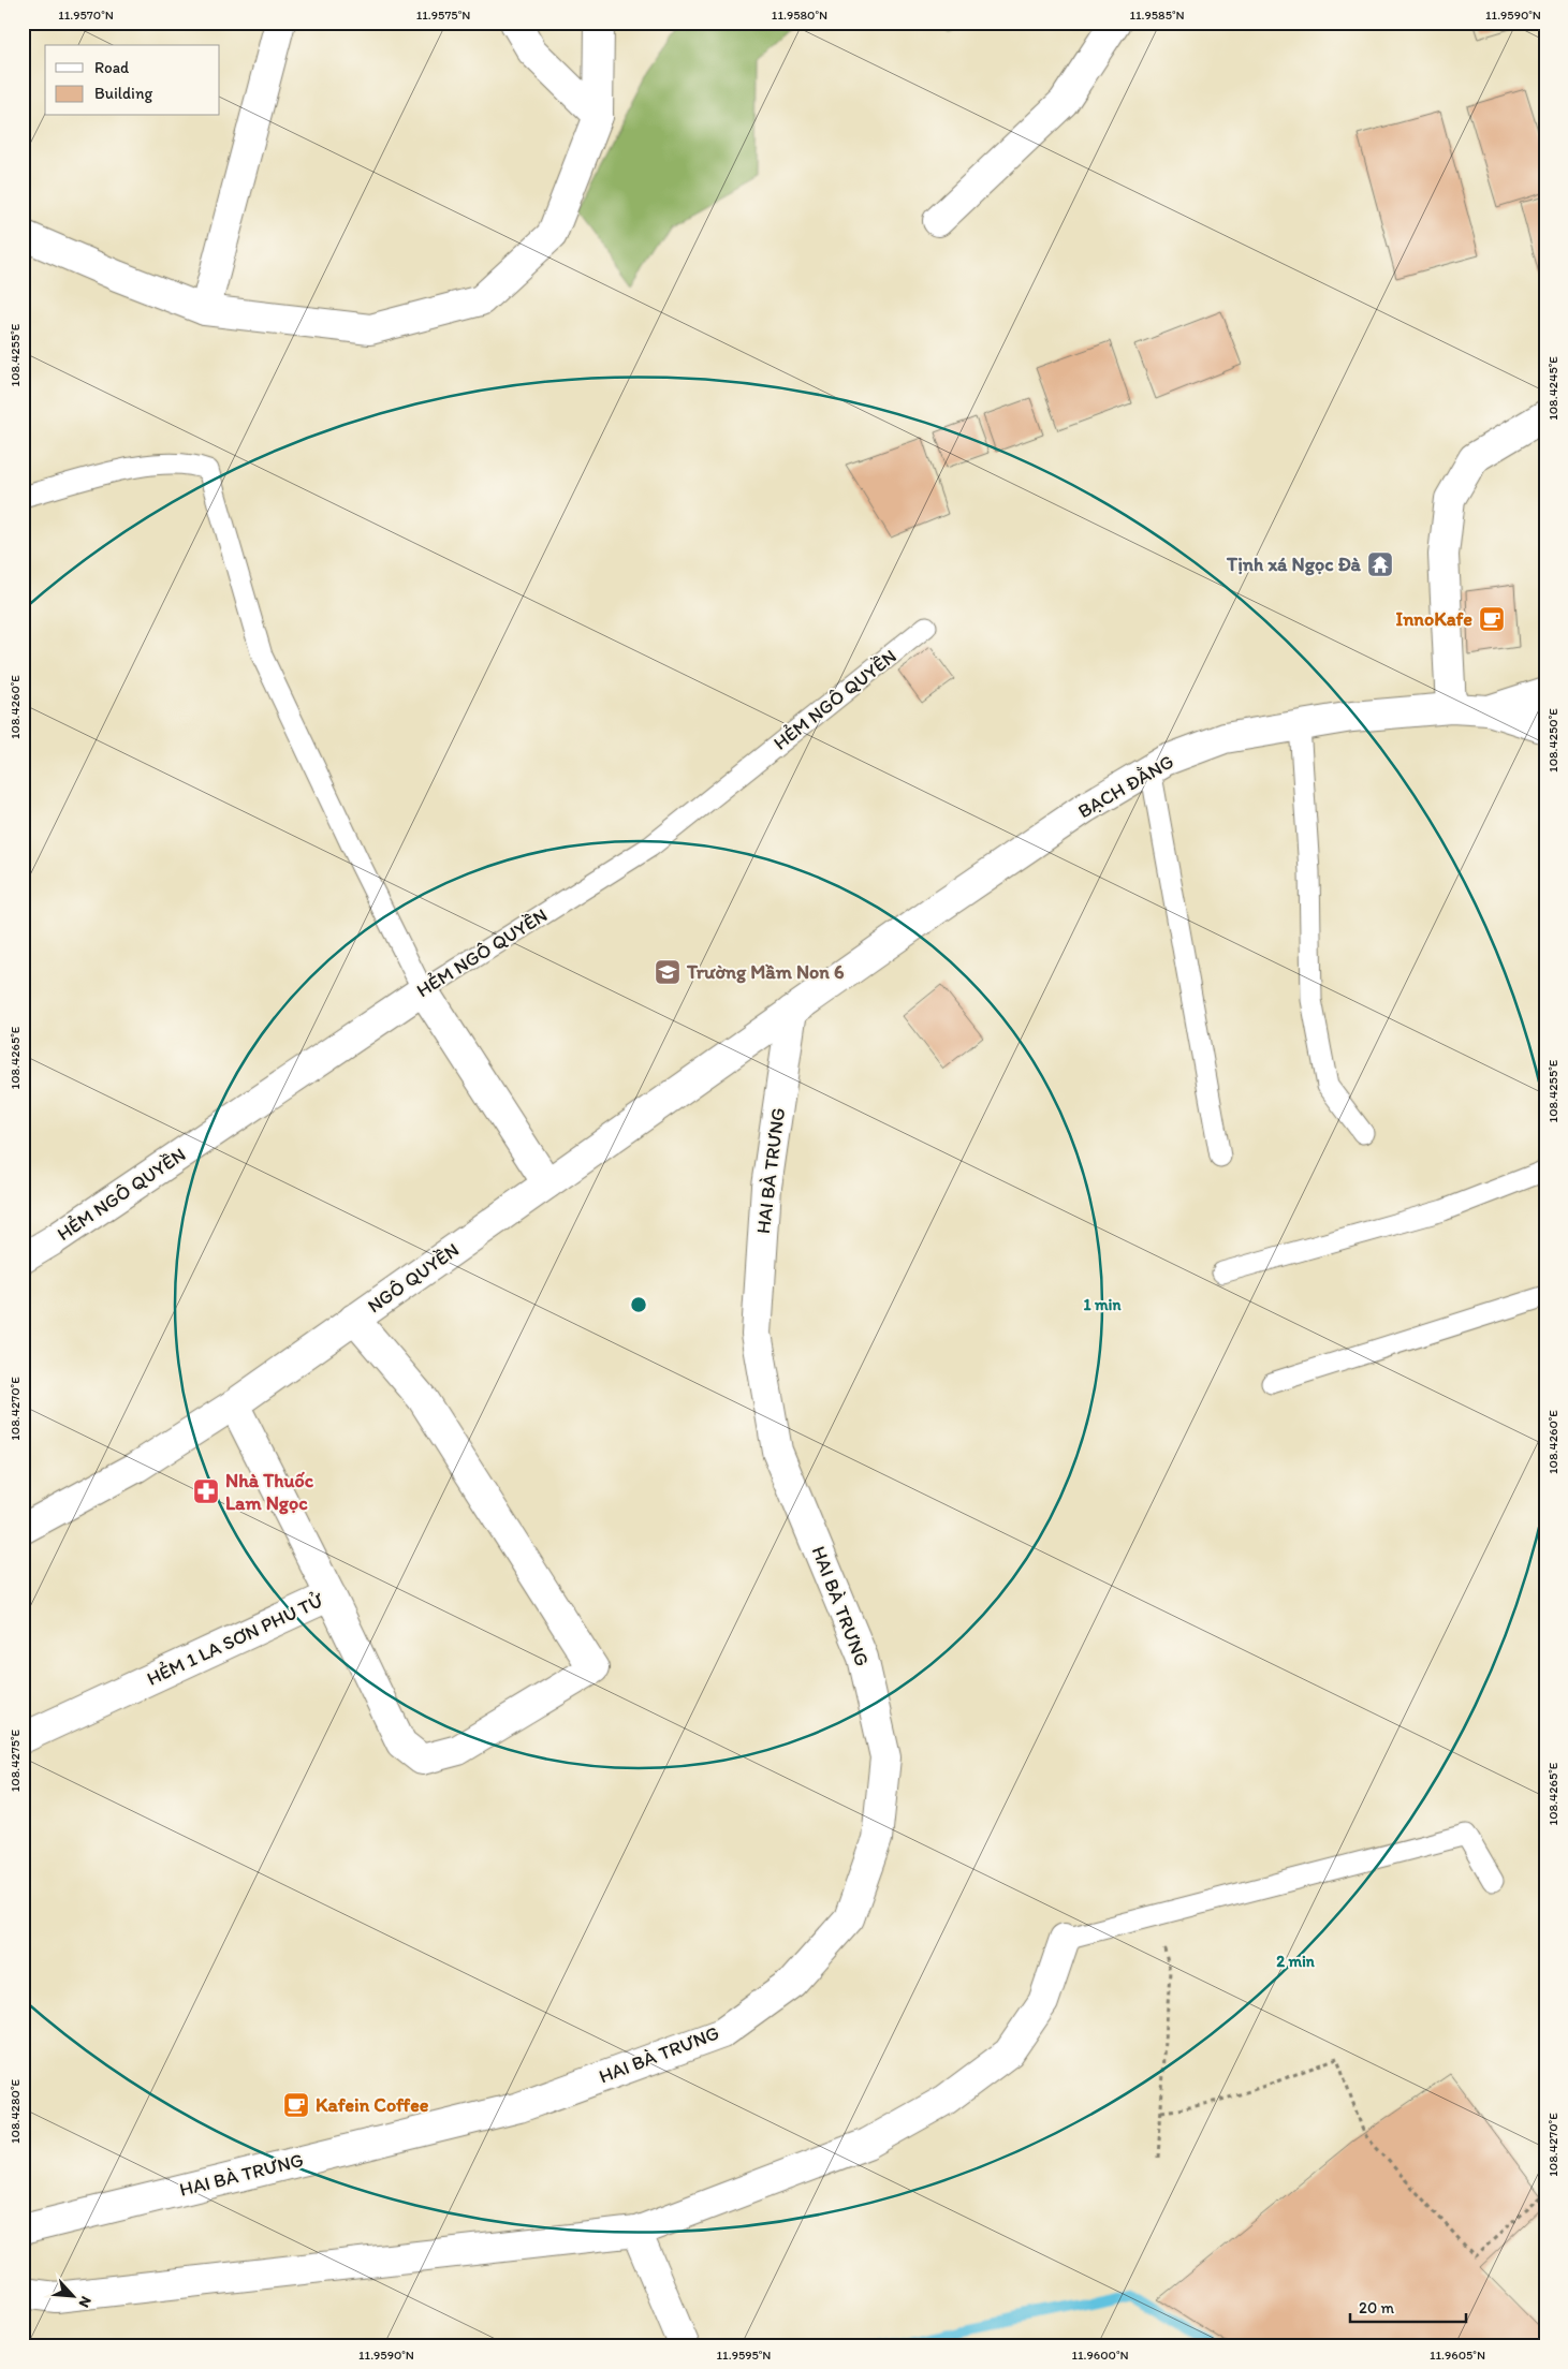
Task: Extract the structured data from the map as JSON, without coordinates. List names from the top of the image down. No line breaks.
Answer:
{"streets":{"street":["HẺM NGÔ QUYỀN","BẠCH ĐẰNG","HAI BÀ TRƯNG","NGÔ QUYỀN","HẺM 1 LA SƠN PHU TỬ"]},"crossings":[["BẠCH ĐẰNG","HAI BÀ TRƯNG"],["BẠCH ĐẰNG","NGÔ QUYỀN"],["HAI BÀ TRƯNG","NGÔ QUYỀN"],["NGÔ QUYỀN","HẺM 1 LA SƠN PHU TỬ"]],"places":{"temple":["Tịnh xá Ngọc Đà"],"cafe":["InnoKafe","Kafein Coffee"],"school or university":["Trường Mầm Non 6"],"pharmacy":["Nhà Thuốc Lam Ngọc"]},"legend":["Road","Building"],"scale_bar":"20 m","north":"bottom right","coordinates":["11.9570°N","11.9575°N","11.9580°N","11.9585°N","11.9590°N","108.4255°E","108.4245°E","108.4260°E","108.4250°E","108.4265°E","108.4270°E","108.4275°E","108.4280°E","11.9595°N","11.9600°N","11.9605°N"],"rings":["1 min","2 min"]}
